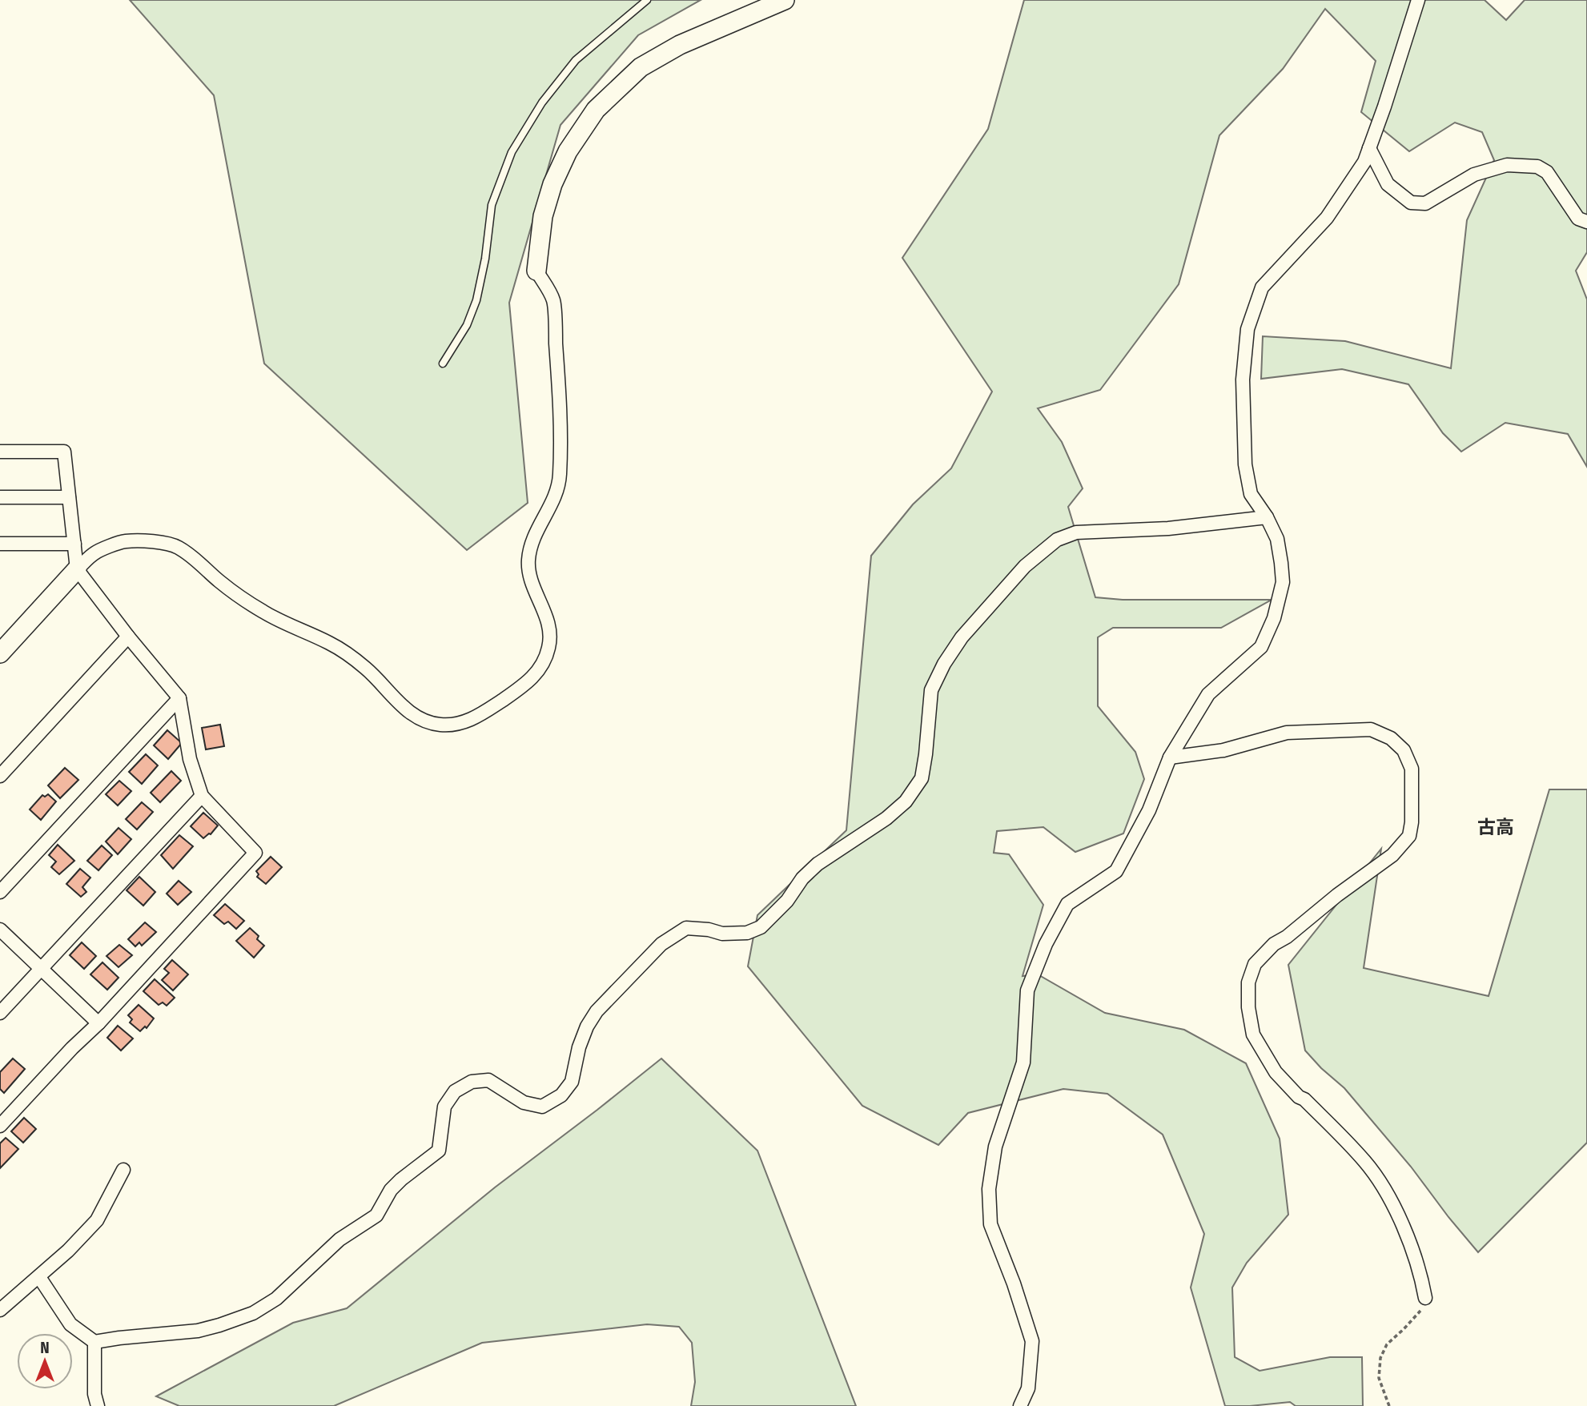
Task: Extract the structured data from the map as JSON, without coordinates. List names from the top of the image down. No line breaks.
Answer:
{"districts":["古高"],"north":"top"}
